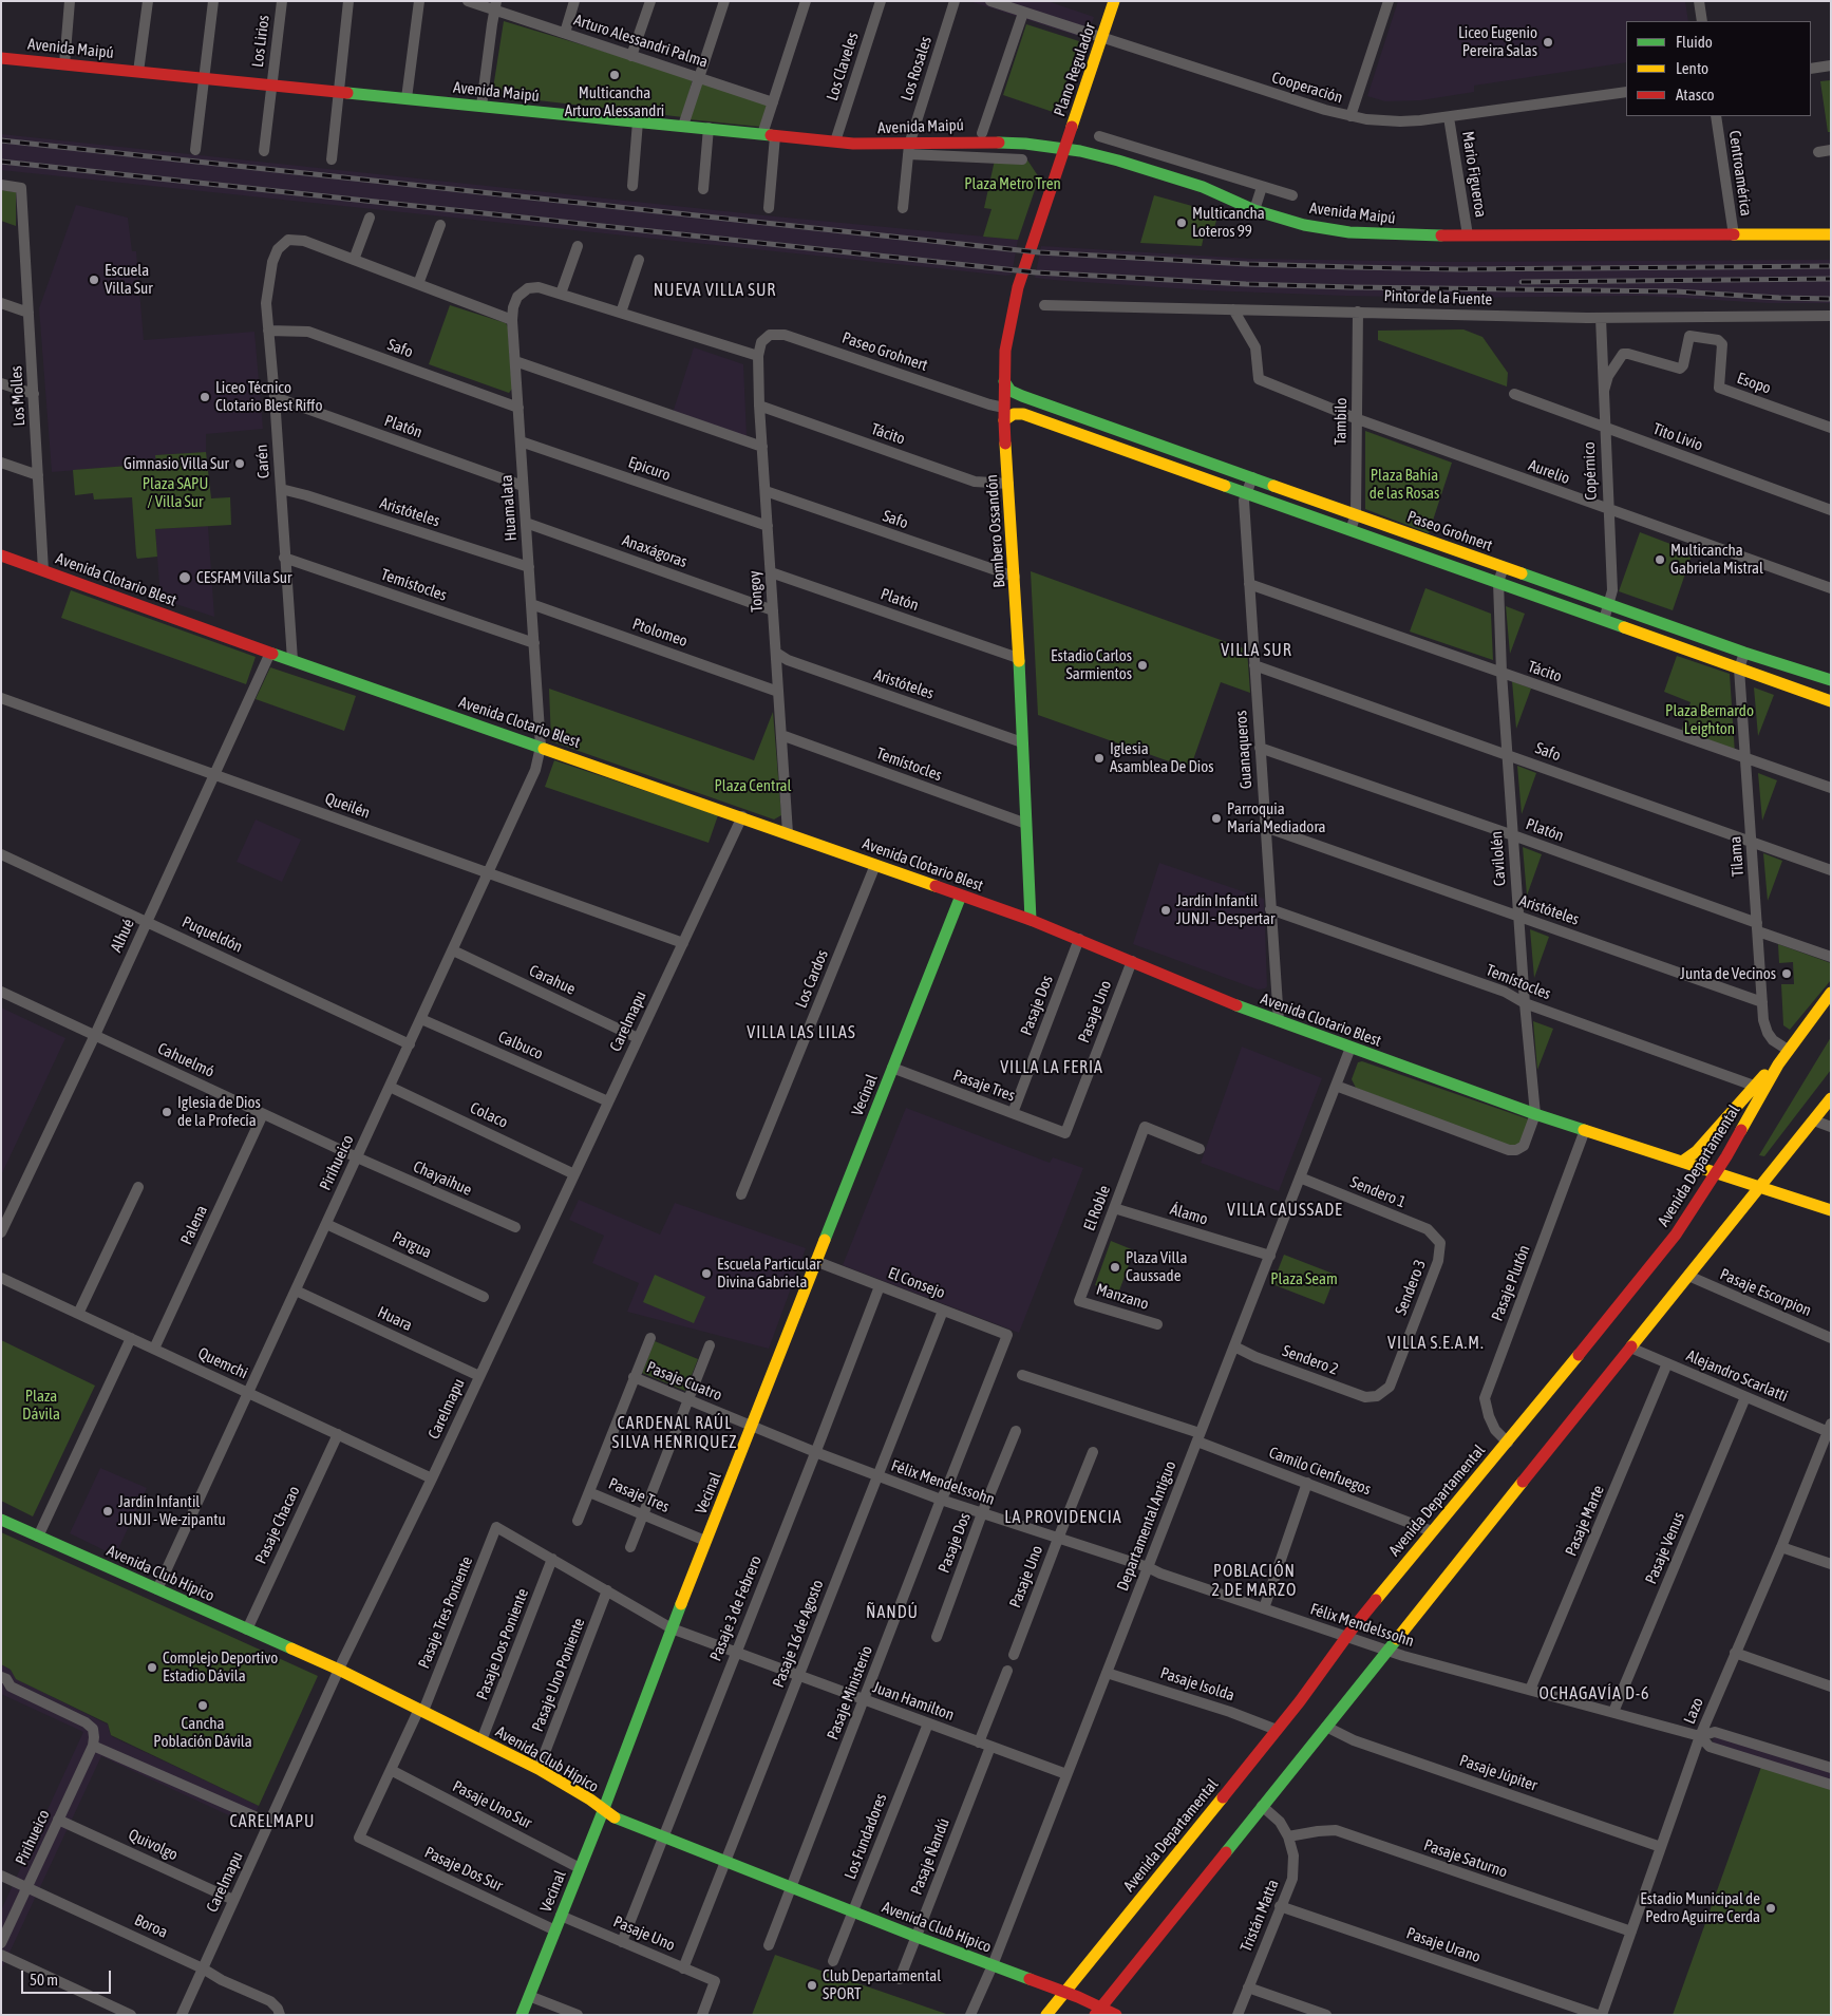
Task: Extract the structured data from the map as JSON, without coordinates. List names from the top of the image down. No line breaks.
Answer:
{"streets":{"main road":["Avenida Maipú","Plano Regulador","Paseo Grohnert","Bombero Ossandón","Avenida Clotario Blest","Vecinal","Avenida Departamental","Avenida Club Hípico"],"street":["Los Lirios","Arturo Alessandri Palma","Los Claveles","Los Rosales","Cooperación","Centroamérica","Mario Figueroa","Pintor de la Fuente","Safo","Esopo","Los Molles","Tambilo","Platón","Tácito","Tito Livio","Carén","Epicuro","Copérnico","Aurelio","Huamalata","Aristóteles","Anaxágoras","Temístocles","Tongoy","Ptolomeo","Guanaqueros","Queilén","Tilama","Cavilolén","Puqueldón","Alhué","Los Cardos","Carahue","Pasaje Dos","Pasaje Uno","Carelmapu","Calbuco","Cahuelmó","Pasaje Tres","Colaco","Pirihueico","Chayaihue","Sendero 1","El Roble","Álamo","Palena","Pargua","El Consejo","Pasaje Plutón","Sendero 3","Pasaje Escorpion","Manzano","Huara","Sendero 2","Quemchi","Alejandro Scarlatti","Pasaje Cuatro","Camilo Cienfuegos","Félix Mendelssohn","Pasaje Marte","Pasaje Chacao","Departamental Antiguo","Pasaje Venus","Pasaje 3 de Febrero","Pasaje Tres Poniente","Pasaje 16 de Agosto","Pasaje Dos Poniente","Pasaje Uno Poniente","Pasaje Isolda","Pasaje Ministerio","Juan Hamilton","Lazo","Pasaje Júpiter","Pasaje Uno Sur","Los Fundadores","Quivolgo","Pasaje Ñandú","Pasaje Saturno","Pasaje Dos Sur","Tristán Matta","Boroa","Pasaje Urano"]},"crossings":[["Los Lirios","Avenida Maipú"],["Avenida Maipú","Los Claveles"],["Avenida Maipú","Los Rosales"],["Avenida Maipú","Plano Regulador"],["Avenida Maipú","Centroamérica"],["Avenida Maipú","Mario Figueroa"],["Avenida Maipú","Bombero Ossandón"],["Plano Regulador","Cooperación"],["Plano Regulador","Bombero Ossandón"],["Cooperación","Mario Figueroa"],["Pintor de la Fuente","Tambilo"],["Pintor de la Fuente","Copérnico"],["Pintor de la Fuente","Aurelio"],["Safo","Carén"],["Safo","Huamalata"],["Safo","Bombero Ossandón"],["Safo","Tongoy"],["Safo","Guanaqueros"],["Safo","Tilama"],["Safo","Cavilolén"],["Paseo Grohnert","Tambilo"],["Paseo Grohnert","Copérnico"],["Paseo Grohnert","Bombero Ossandón"],["Paseo Grohnert","Tongoy"],["Paseo Grohnert","Guanaqueros"],["Paseo Grohnert","Tilama"],["Paseo Grohnert","Cavilolén"],["Esopo","Copérnico"],["Los Molles","Avenida Clotario Blest"],["Tambilo","Aurelio"],["Platón","Carén"],["Platón","Huamalata"],["Platón","Bombero Ossandón"],["Platón","Tongoy"],["Platón","Guanaqueros"],["Platón","Tilama"],["Platón","Cavilolén"],["Tácito","Bombero Ossandón"],["Tácito","Tongoy"],["Tácito","Guanaqueros"],["Tácito","Tilama"],["Tácito","Cavilolén"],["Tito Livio","Copérnico"],["Carén","Aristóteles"],["Carén","Avenida Clotario Blest"],["Carén","Temístocles"],["Epicuro","Huamalata"],["Epicuro","Tongoy"],["Copérnico","Aurelio"],["Huamalata","Aristóteles"],["Huamalata","Anaxágoras"],["Huamalata","Avenida Clotario Blest"],["Huamalata","Temístocles"],["Huamalata","Ptolomeo"],["Huamalata","Pirihueico"],["Aristóteles","Bombero Ossandón"],["Aristóteles","Tongoy"],["Aristóteles","Guanaqueros"],["Aristóteles","Tilama"],["Aristóteles","Cavilolén"],["Bombero Ossandón","Avenida Clotario Blest"],["Bombero Ossandón","Temístocles"],["Anaxágoras","Tongoy"],["Avenida Clotario Blest","Tongoy"],["Avenida Clotario Blest","Guanaqueros"],["Avenida Clotario Blest","Cavilolén"],["Avenida Clotario Blest","Alhué"],["Avenida Clotario Blest","Los Cardos"],["Avenida Clotario Blest","Pasaje Dos"],["Avenida Clotario Blest","Pasaje Uno"],["Avenida Clotario Blest","Carelmapu"],["Avenida Clotario Blest","Vecinal"],["Avenida Clotario Blest","Pirihueico"],["Avenida Clotario Blest","Avenida Departamental"],["Avenida Clotario Blest","Pasaje Plutón"],["Avenida Clotario Blest","Departamental Antiguo"],["Temístocles","Tongoy"],["Temístocles","Guanaqueros"],["Temístocles","Cavilolén"],["Tongoy","Ptolomeo"],["Queilén","Alhué"],["Queilén","Carelmapu"],["Queilén","Pirihueico"],["Tilama","Avenida Departamental"],["Cavilolén","Departamental Antiguo"],["Puqueldón","Alhué"],["Puqueldón","Pirihueico"],["Alhué","Cahuelmó"],["Carahue","Carelmapu"],["Carahue","Pirihueico"],["Pasaje Dos","Pasaje Tres"],["Pasaje Dos","Félix Mendelssohn"],["Pasaje Uno","Pasaje Tres"],["Pasaje Uno","Vecinal"],["Pasaje Uno","Félix Mendelssohn"],["Pasaje Uno","Pasaje 3 de Febrero"],["Pasaje Uno","Pasaje 16 de Agosto"],["Carelmapu","Calbuco"],["Carelmapu","Colaco"],["Carelmapu","Huara"],["Carelmapu","Quemchi"],["Carelmapu","Avenida Club Hípico"],["Carelmapu","Quivolgo"],["Carelmapu","Boroa"],["Calbuco","Pirihueico"],["Cahuelmó","Pirihueico"],["Cahuelmó","Chayaihue"],["Cahuelmó","Palena"],["Pasaje Tres","Vecinal"],["Vecinal","El Consejo"],["Vecinal","Pasaje Cuatro"],["Vecinal","Félix Mendelssohn"],["Vecinal","Avenida Club Hípico"],["Vecinal","Juan Hamilton"],["Vecinal","Pasaje Uno Sur"],["Vecinal","Pasaje Dos Sur"],["Colaco","Pirihueico"],["Pirihueico","Chayaihue"],["Pirihueico","Pargua"],["Pirihueico","Huara"],["Pirihueico","Quemchi"],["Pirihueico","Avenida Club Hípico"],["Pirihueico","Quivolgo"],["Pirihueico","Boroa"],["Avenida Departamental","Pasaje Plutón"],["Avenida Departamental","Camilo Cienfuegos"],["Avenida Departamental","Félix Mendelssohn"],["Avenida Departamental","Avenida Club Hípico"],["Avenida Departamental","Pasaje Isolda"],["Sendero 1","Sendero 3"],["Sendero 1","Departamental Antiguo"],["El Roble","Álamo"],["El Roble","Manzano"],["Álamo","Departamental Antiguo"],["Palena","Quemchi"],["El Consejo","Pasaje 3 de Febrero"],["El Consejo","Pasaje 16 de Agosto"],["El Consejo","Pasaje Ministerio"],["Sendero 3","Sendero 2"],["Sendero 2","Departamental Antiguo"],["Quemchi","Pasaje Chacao"],["Alejandro Scarlatti","Pasaje Marte"],["Alejandro Scarlatti","Pasaje Venus"],["Alejandro Scarlatti","Lazo"],["Pasaje Cuatro","Félix Mendelssohn"],["Camilo Cienfuegos","Departamental Antiguo"],["Félix Mendelssohn","Pasaje Marte"],["Félix Mendelssohn","Departamental Antiguo"],["Félix Mendelssohn","Pasaje Venus"],["Félix Mendelssohn","Pasaje 3 de Febrero"],["Félix Mendelssohn","Pasaje 16 de Agosto"],["Félix Mendelssohn","Pasaje Ministerio"],["Félix Mendelssohn","Lazo"],["Pasaje Chacao","Avenida Club Hípico"],["Departamental Antiguo","Avenida Club Hípico"],["Departamental Antiguo","Pasaje Isolda"],["Departamental Antiguo","Juan Hamilton"],["Avenida Club Hípico","Pasaje 3 de Febrero"],["Avenida Club Hípico","Pasaje Tres Poniente"],["Avenida Club Hípico","Pasaje 16 de Agosto"],["Avenida Club Hípico","Pasaje Dos Poniente"],["Avenida Club Hípico","Pasaje Uno Poniente"],["Avenida Club Hípico","Pasaje Ministerio"],["Avenida Club Hípico","Los Fundadores"],["Avenida Club Hípico","Pasaje Ñandú"],["Pasaje 3 de Febrero","Juan Hamilton"],["Pasaje Tres Poniente","Juan Hamilton"],["Pasaje Tres Poniente","Pasaje Uno Sur"],["Pasaje Tres Poniente","Pasaje Dos Sur"],["Pasaje 16 de Agosto","Juan Hamilton"],["Pasaje Dos Poniente","Juan Hamilton"],["Pasaje Uno Poniente","Juan Hamilton"],["Pasaje Ministerio","Juan Hamilton"],["Juan Hamilton","Los Fundadores"],["Juan Hamilton","Pasaje Ñandú"],["Lazo","Pasaje Júpiter"],["Lazo","Pasaje Saturno"],["Pasaje Saturno","Tristán Matta"],["Tristán Matta","Pasaje Urano"]],"districts":["NUEVA VILLA SUR","VILLA SUR","VILLA LAS LILAS","VILLA LA FERIA","VILLA CAUSSADE","VILLA S.E.A.M.","CARDENAL RAÚL SILVA HENRIQUEZ","LA PROVIDENCIA","POBLACIÓN 2 DE MARZO","ÑANDÚ","OCHAGAVÍA D-6","CARELMAPU"],"parks":["Plaza Metro Tren","Plaza Bahía de las Rosas","Plaza SAPU / Villa Sur","Plaza Bernardo Leighton","Plaza Central","Plaza Seam","Plaza Dávila"],"places":["Liceo Eugenio Pereira Salas","Multicancha Arturo Alessandri","Multicancha Loteros 99","Escuela Villa Sur","Liceo Técnico Clotario Blest Riffo","Gimnasio Villa Sur","Multicancha Gabriela Mistral","CESFAM Villa Sur","Estadio Carlos Sarmientos","Iglesia Asamblea De Dios","Parroquia María Mediadora","Jardín Infantil JUNJI - Despertar","Junta de Vecinos","Iglesia de Dios de la Profecía","Plaza Villa Caussade","Escuela Particular Divina Gabriela","Jardín Infantil JUNJI - We-zipantu","Complejo Deportivo Estadio Dávila","Cancha Población Dávila","Estadio Municipal de Pedro Aguirre Cerda","Club Departamental SPORT"],"legend":["Fluido","Lento","Atasco"],"scale_bar":"50 m"}
